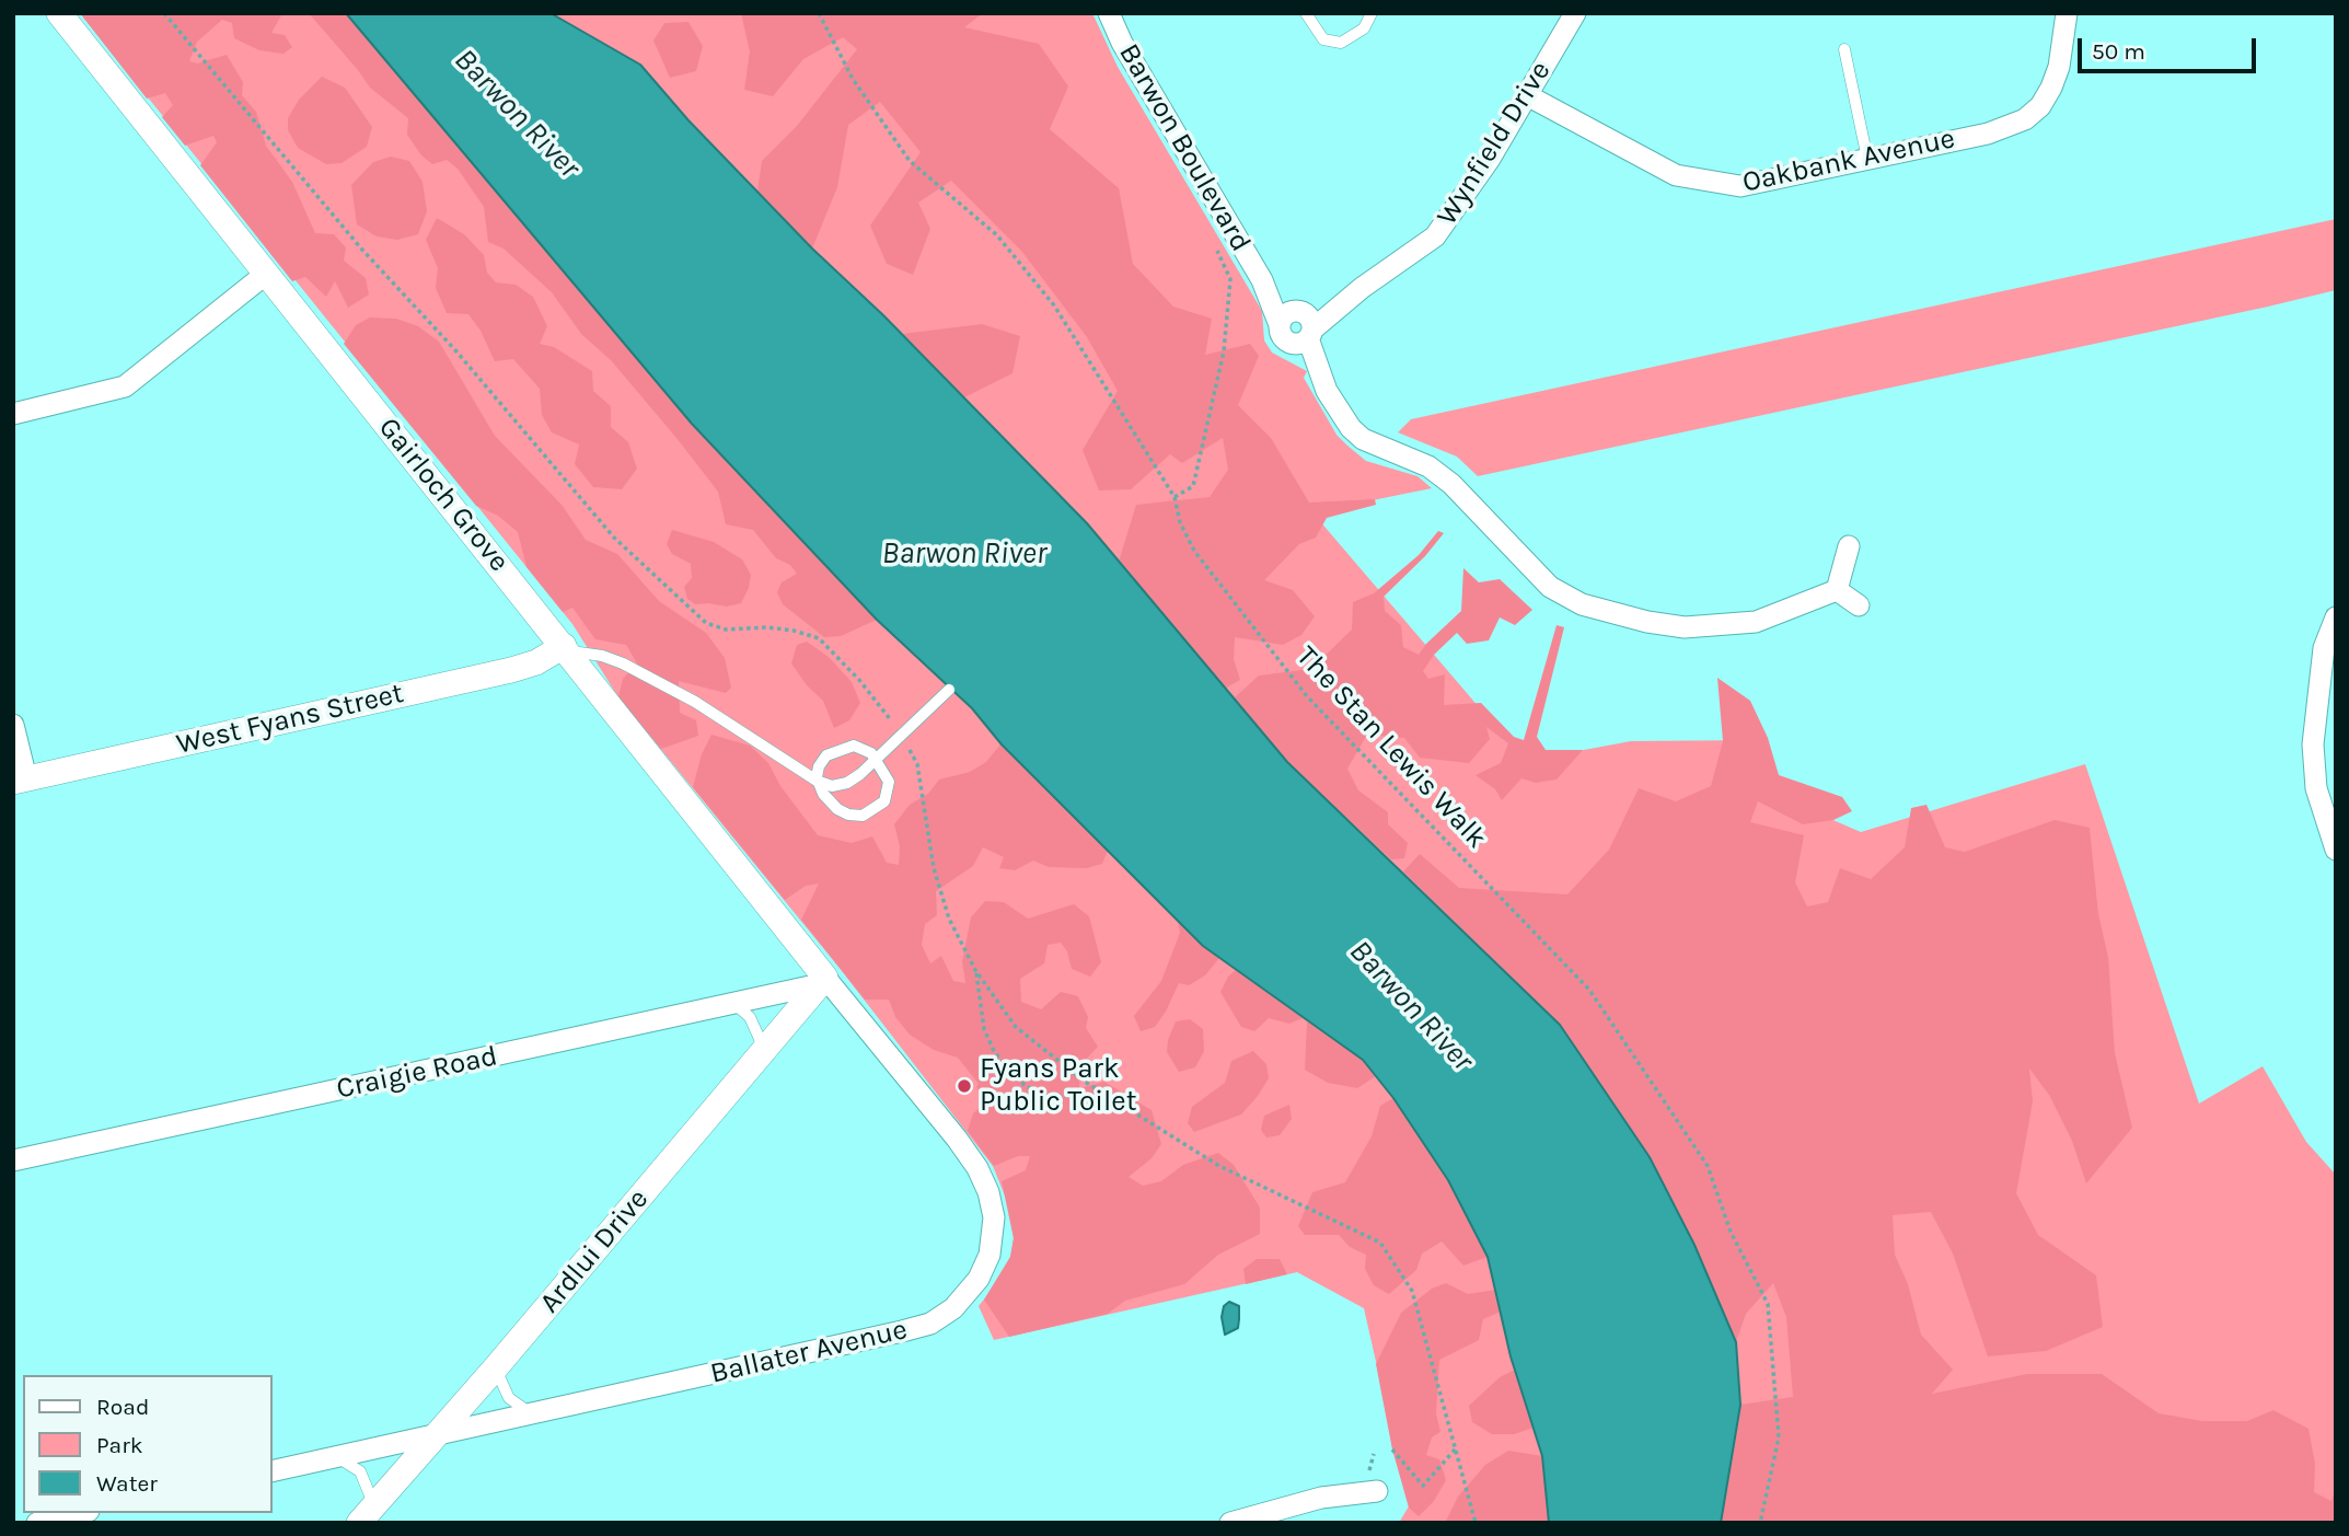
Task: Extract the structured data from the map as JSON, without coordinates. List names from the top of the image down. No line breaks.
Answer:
{"streets":{"street":["Wynfield Drive","Barwon Boulevard","Oakbank Avenue","Gairloch Grove","West Fyans Street","Craigie Road","Ardlui Drive","Ballater Avenue"],"path":["The Stan Lewis Walk"]},"crossings":[["Wynfield Drive","Barwon Boulevard"],["Wynfield Drive","Oakbank Avenue"],["Gairloch Grove","West Fyans Street"],["Gairloch Grove","Craigie Road"],["Gairloch Grove","Ardlui Drive"],["Gairloch Grove","Ballater Avenue"],["Craigie Road","Ardlui Drive"],["Craigie Road","Ballater Avenue"],["Ardlui Drive","Ballater Avenue"]],"water":["Barwon River"],"places":["Fyans Park Public Toilet"],"legend":["Road","Park","Water"],"scale_bar":"50 m"}
